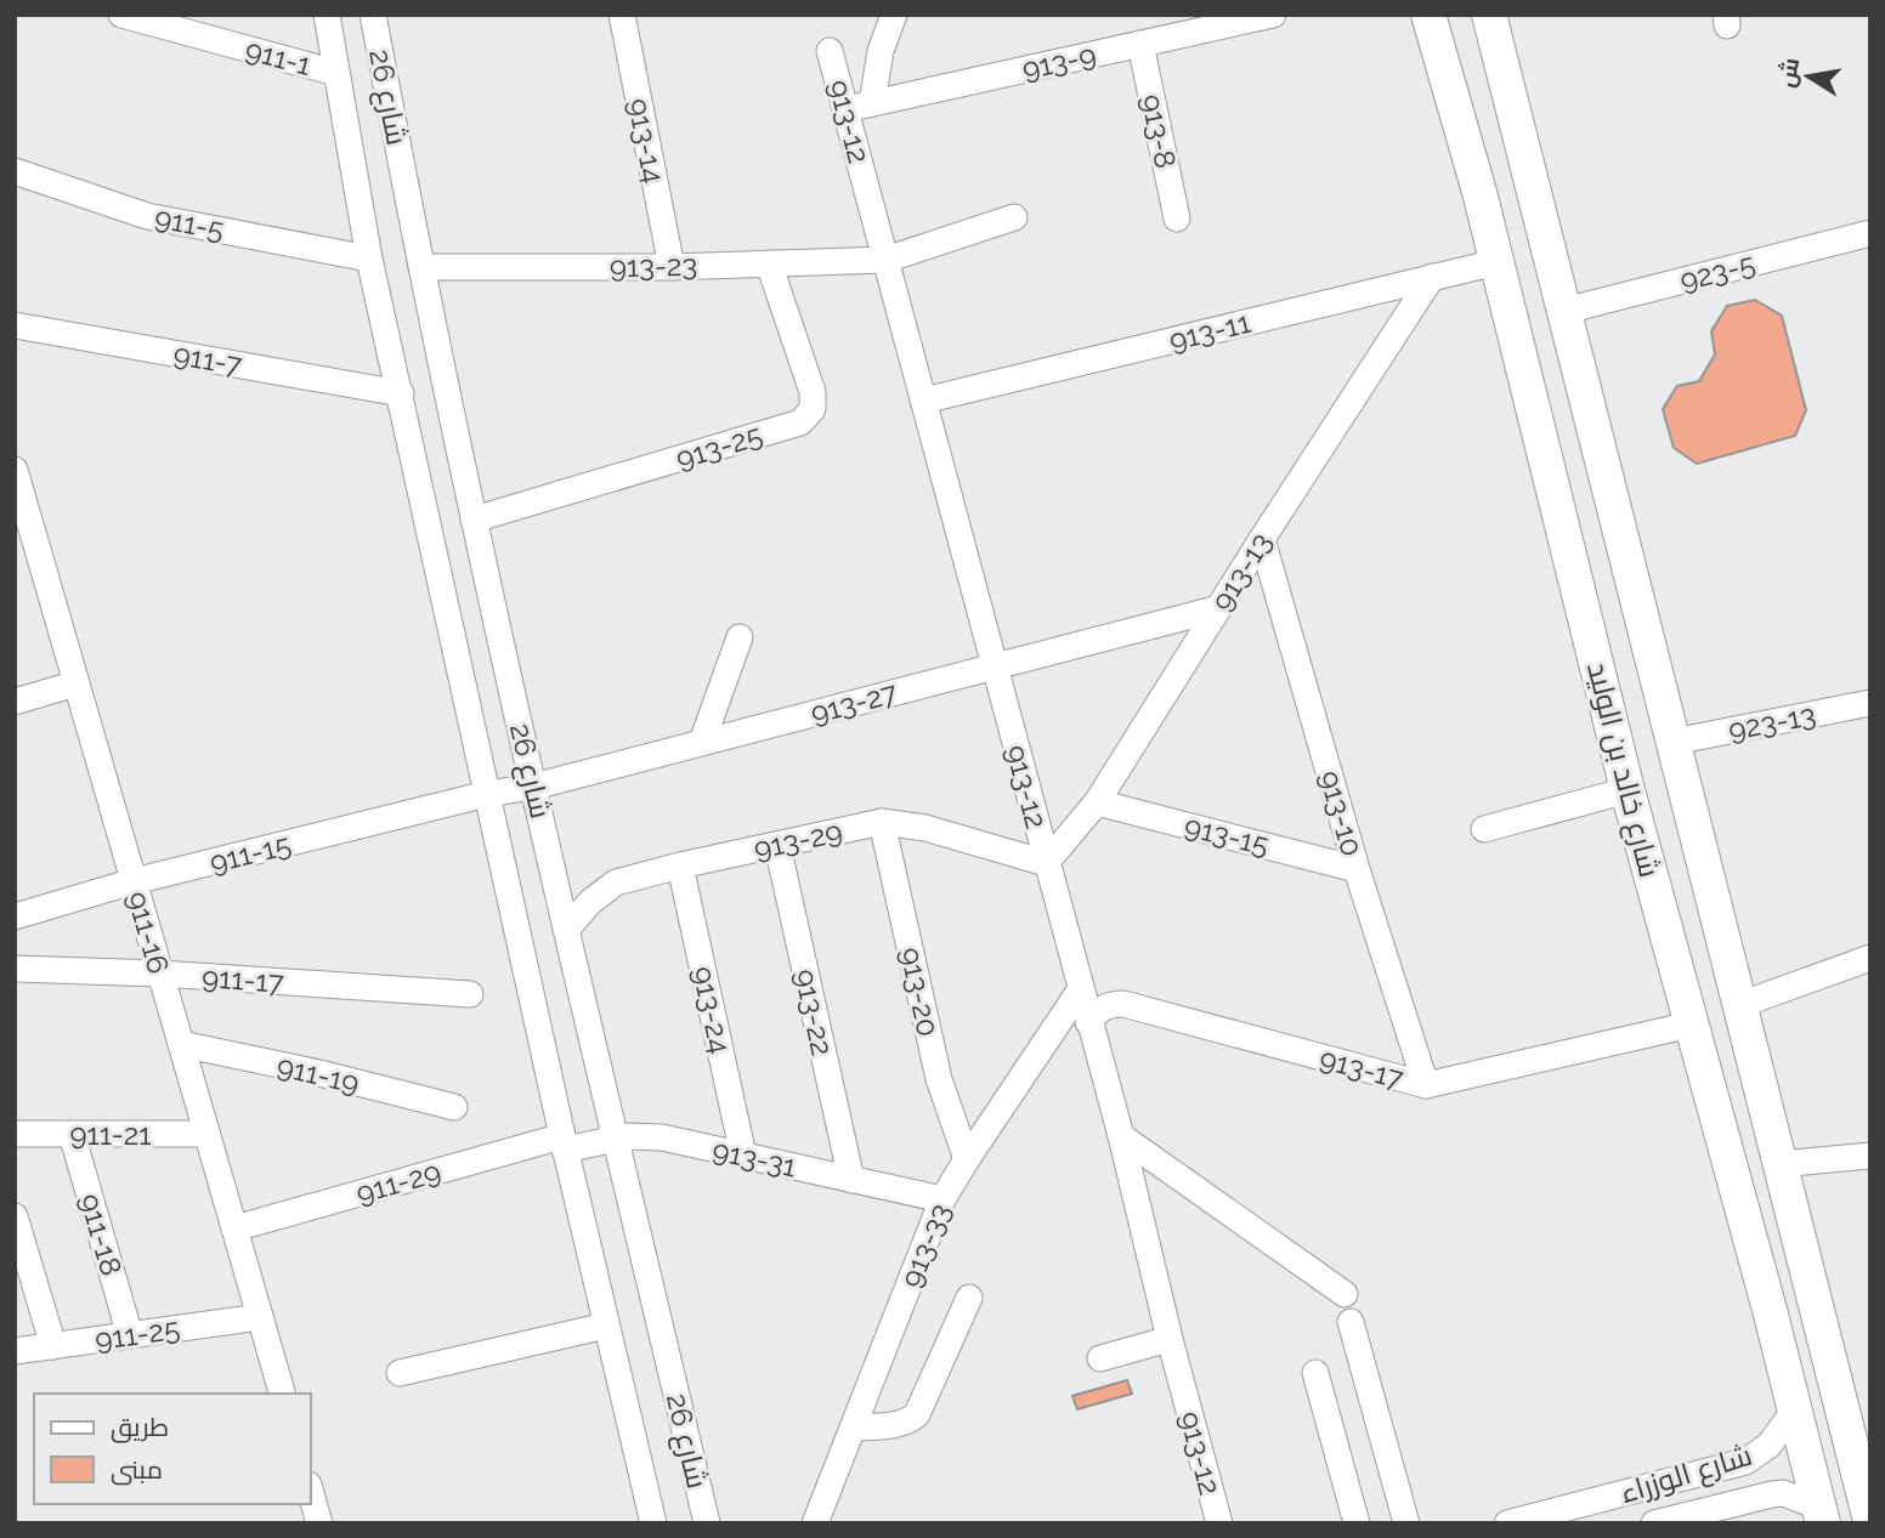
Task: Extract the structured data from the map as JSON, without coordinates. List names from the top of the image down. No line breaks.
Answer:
{"streets":{"main road":["شارع خالد بن الوليد"],"street":["911-1","913-9","شارع 26","913-12","913-8","913-14","911-5","913-23","923-5","913-11","911-7","913-25","913-13","913-27","923-13","913-10","913-15","913-29","911-15","911-16","911-17","913-20","913-24","913-22","913-17","911-19","911-21","913-31","911-29","911-18","913-33","911-25","شارع الوزراء"]},"crossings":[["911-1","شارع 26"],["913-9","913-12"],["913-9","913-8"],["شارع 26","911-5"],["شارع 26","913-23"],["شارع 26","911-7"],["شارع 26","913-25"],["شارع 26","913-27"],["شارع 26","913-29"],["شارع 26","911-15"],["شارع 26","913-31"],["شارع 26","911-29"],["913-12","913-23"],["913-12","913-11"],["913-12","913-13"],["913-12","913-27"],["913-12","913-29"],["913-12","913-17"],["913-12","913-33"],["913-14","913-23"],["913-23","913-25"],["923-5","شارع خالد بن الوليد"],["913-11","913-13"],["913-11","شارع خالد بن الوليد"],["913-13","913-27"],["913-13","913-10"],["913-13","913-15"],["913-13","913-29"],["913-27","911-15"],["923-13","شارع خالد بن الوليد"],["شارع خالد بن الوليد","913-17"],["شارع خالد بن الوليد","شارع الوزراء"],["913-10","913-15"],["913-10","913-17"],["913-29","913-20"],["913-29","913-24"],["913-29","913-22"],["911-15","911-16"],["911-16","911-17"],["911-16","911-19"],["911-16","911-21"],["911-16","911-29"],["911-16","911-25"],["913-20","913-33"],["913-24","913-31"],["913-22","913-31"],["911-21","911-18"],["913-31","911-29"],["913-31","913-33"],["911-18","911-25"]],"legend":["طريق","مبنى"],"north":"left"}
